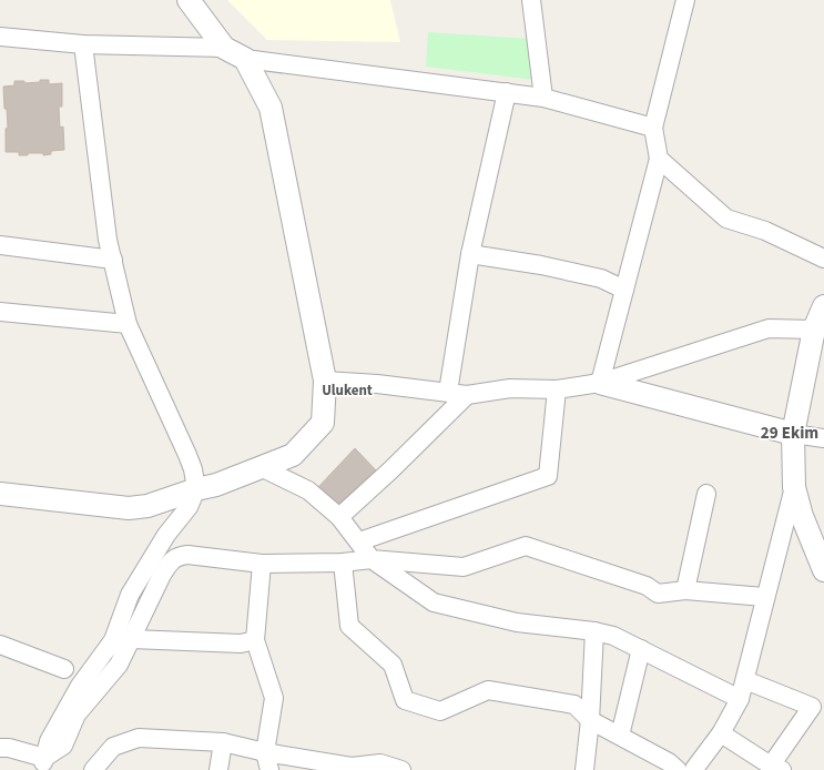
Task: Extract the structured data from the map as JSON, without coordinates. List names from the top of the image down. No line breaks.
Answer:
{"districts":["Ulukent","29 Ekim"]}
